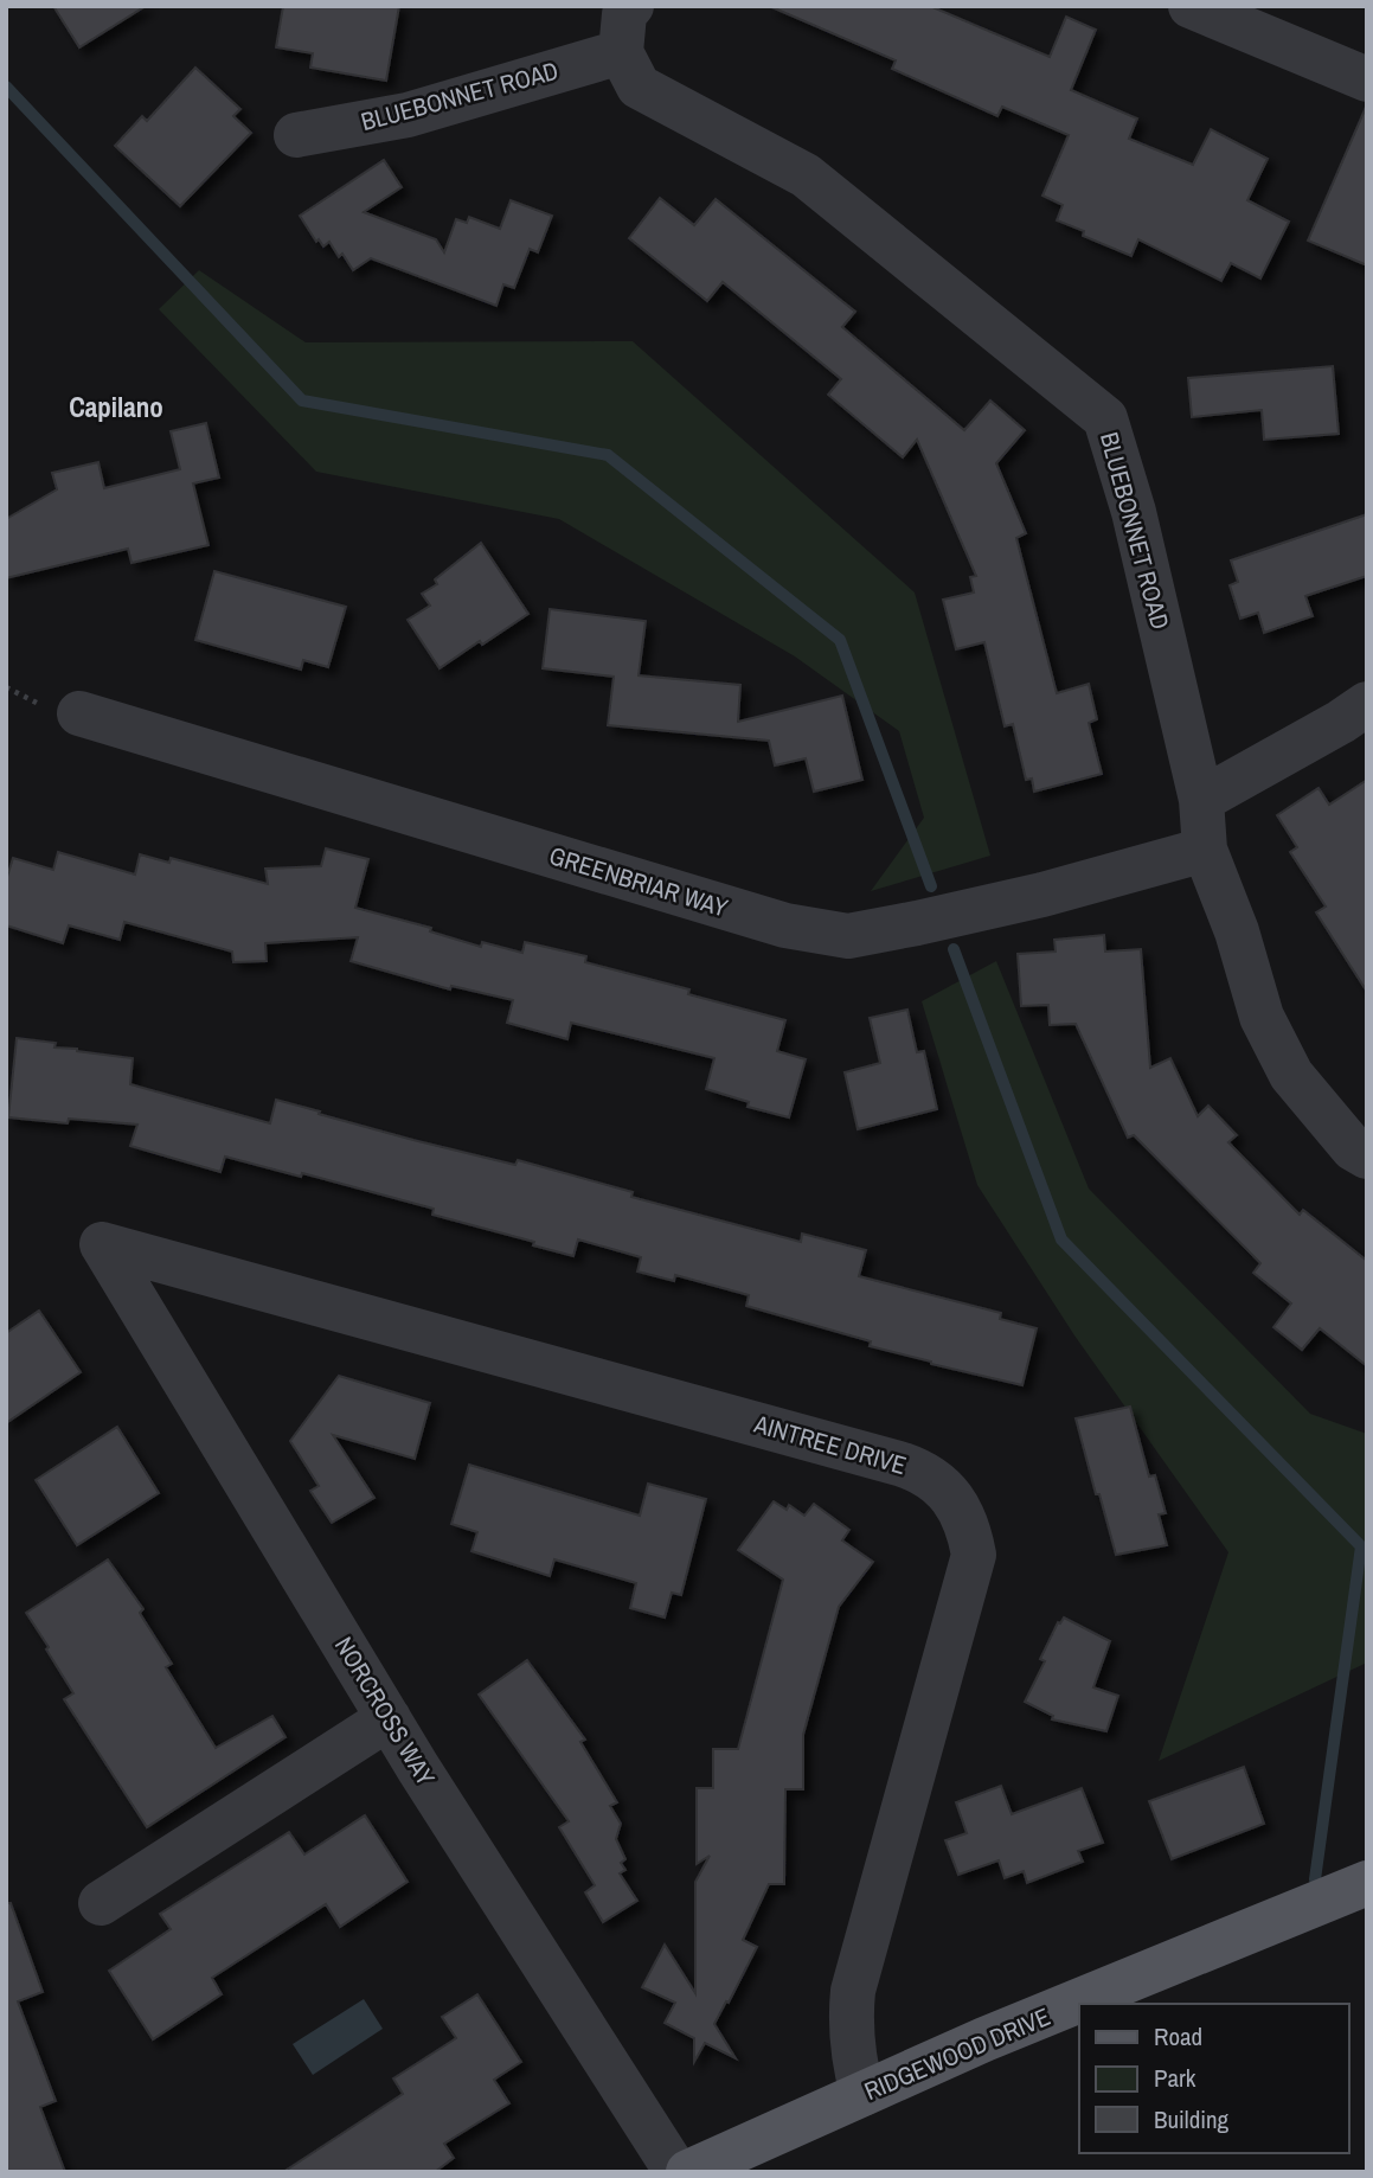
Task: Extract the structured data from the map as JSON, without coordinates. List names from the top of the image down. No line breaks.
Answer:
{"streets":{"main road":["RIDGEWOOD DRIVE"],"street":["BLUEBONNET ROAD","GREENBRIAR WAY","AINTREE DRIVE","NORCROSS WAY"]},"crossings":[["BLUEBONNET ROAD","GREENBRIAR WAY"],["AINTREE DRIVE","NORCROSS WAY"],["AINTREE DRIVE","RIDGEWOOD DRIVE"]],"districts":["Capilano"],"legend":["Road","Park","Building"]}
